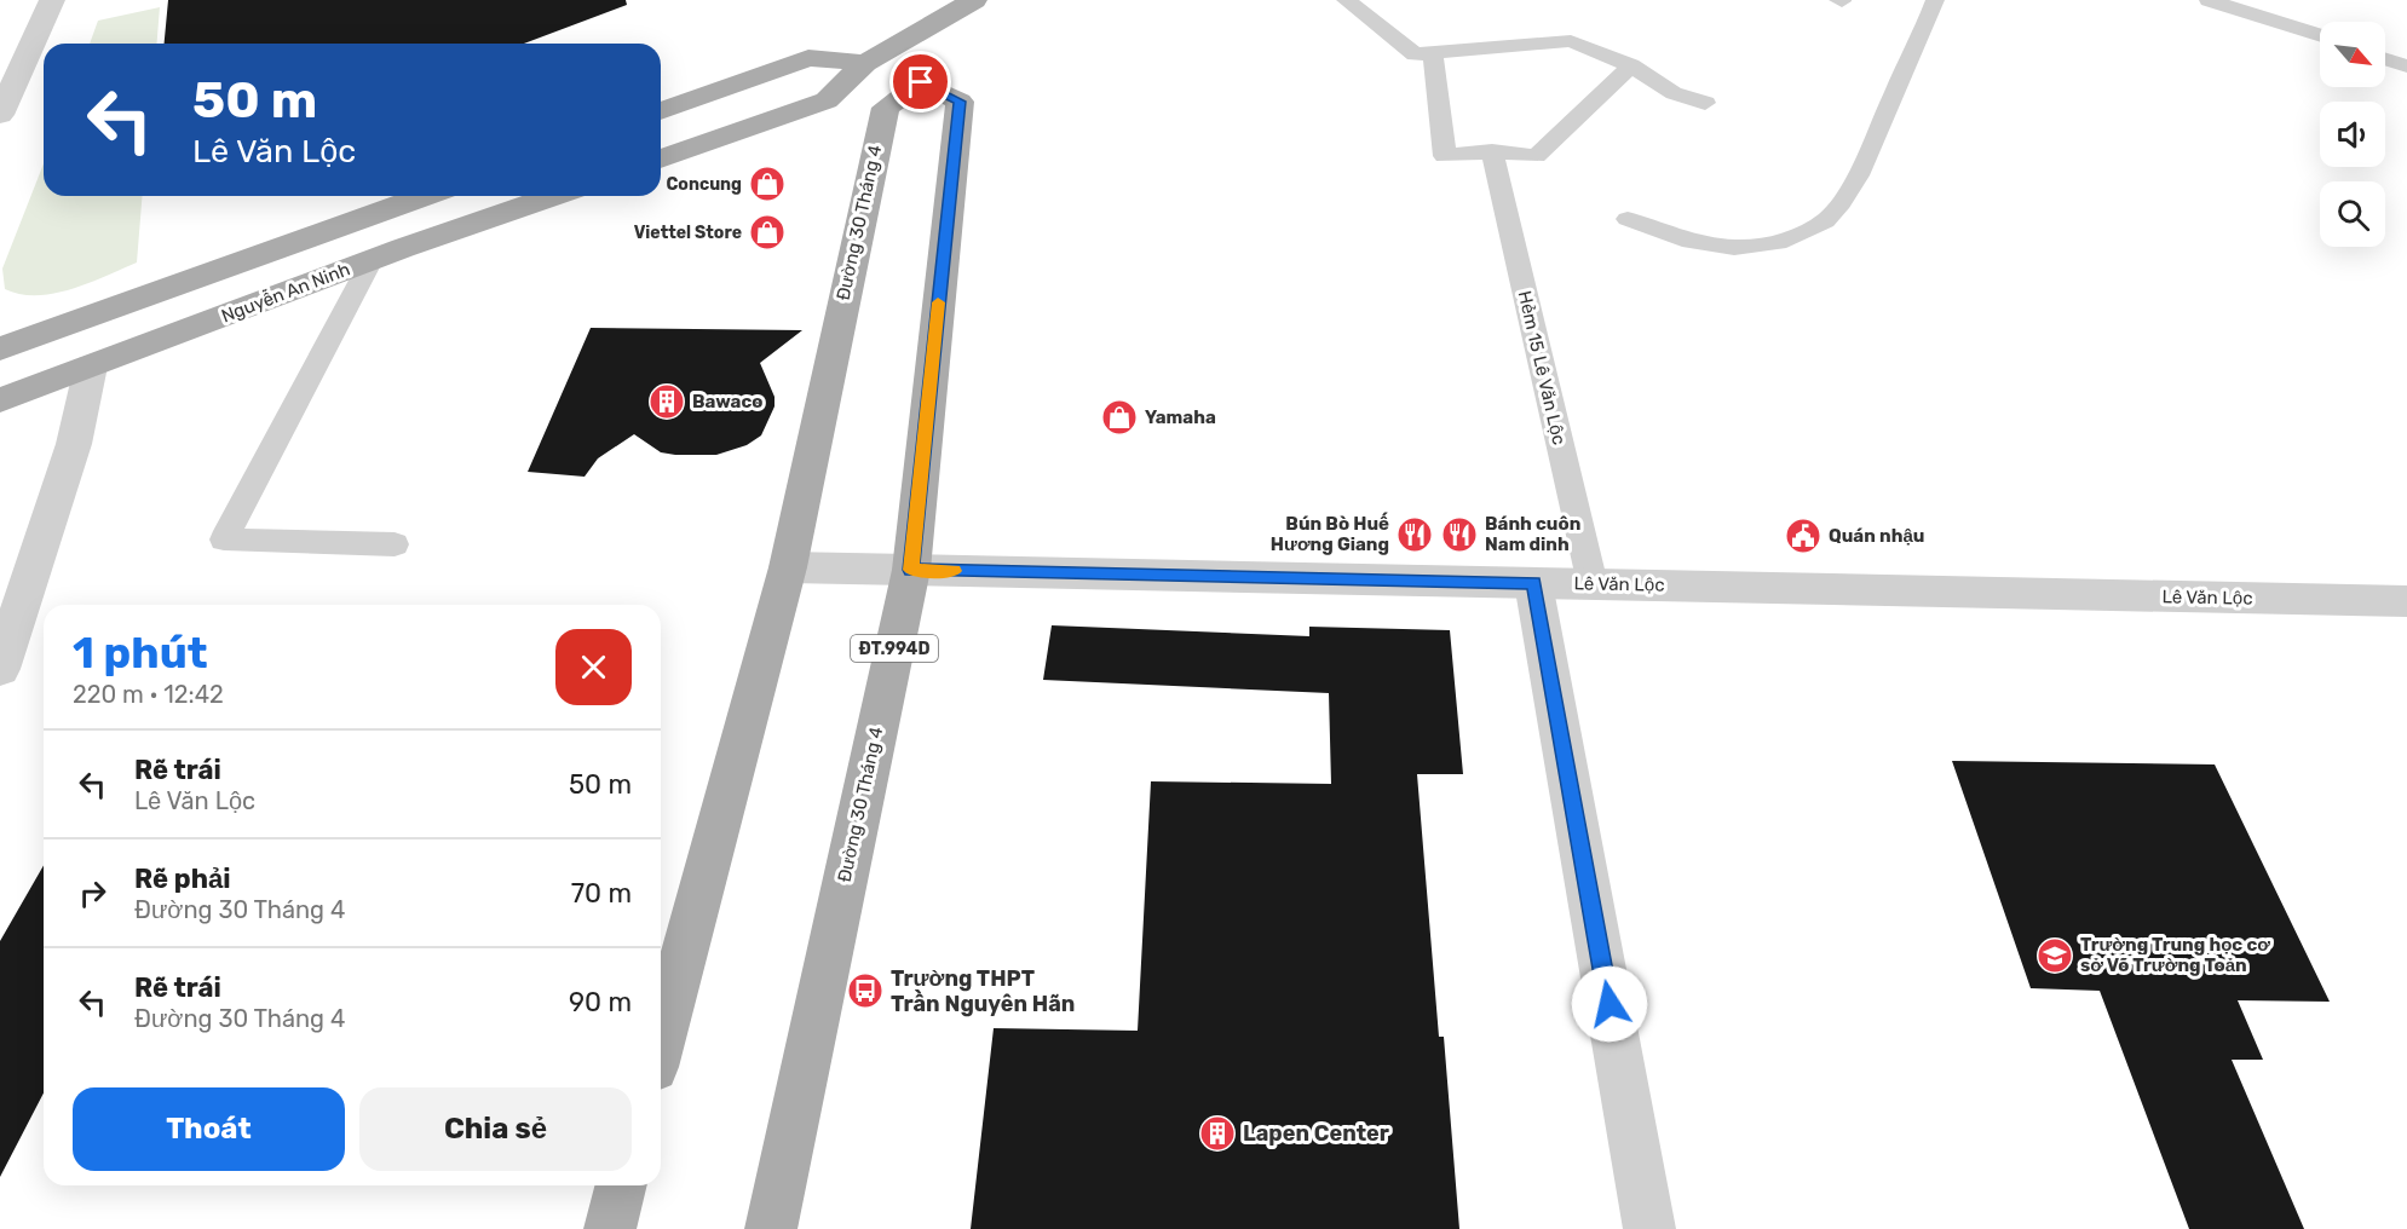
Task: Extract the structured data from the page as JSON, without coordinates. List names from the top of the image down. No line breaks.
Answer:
{"streets":{"main road":["Đường 30 Tháng 4","Nguyễn An Ninh","ĐT.994D"],"street":["Lê Văn Lộc"],"lane":["Hẻm 15 Lê Văn Lộc"]},"crossings":[["Đường 30 Tháng 4","Lê Văn Lộc"],["Hẻm 15 Lê Văn Lộc","Lê Văn Lộc"]],"places":{"shop":["Concung","Viettel Store","Yamaha"],"building":["Bawaco","Lapen Center"],"restaurant":["Bún Bò Huế Hương Giang","Bánh cuôn Nam dinh"],"public building":["Quán nhậu"],"school or university":["Trường Trung học cơ sở Võ Trường Toản"],"bus stop":["Trường THPT Trần Nguyên Hãn"]},"north":"bottom right","page":{"turn":["50 m","Lê Văn Lộc"],"heading":["1 phút","220 m · 12:42"],"list":[{"name":"Rẽ trái","note":"Lê Văn Lộc","value":"50 m"},{"name":"Rẽ phải","note":"Đường 30 Tháng 4","value":"70 m"},{"name":"Rẽ trái","note":"Đường 30 Tháng 4","value":"90 m"}],"buttons":["Thoát","Chia sẻ"]}}
